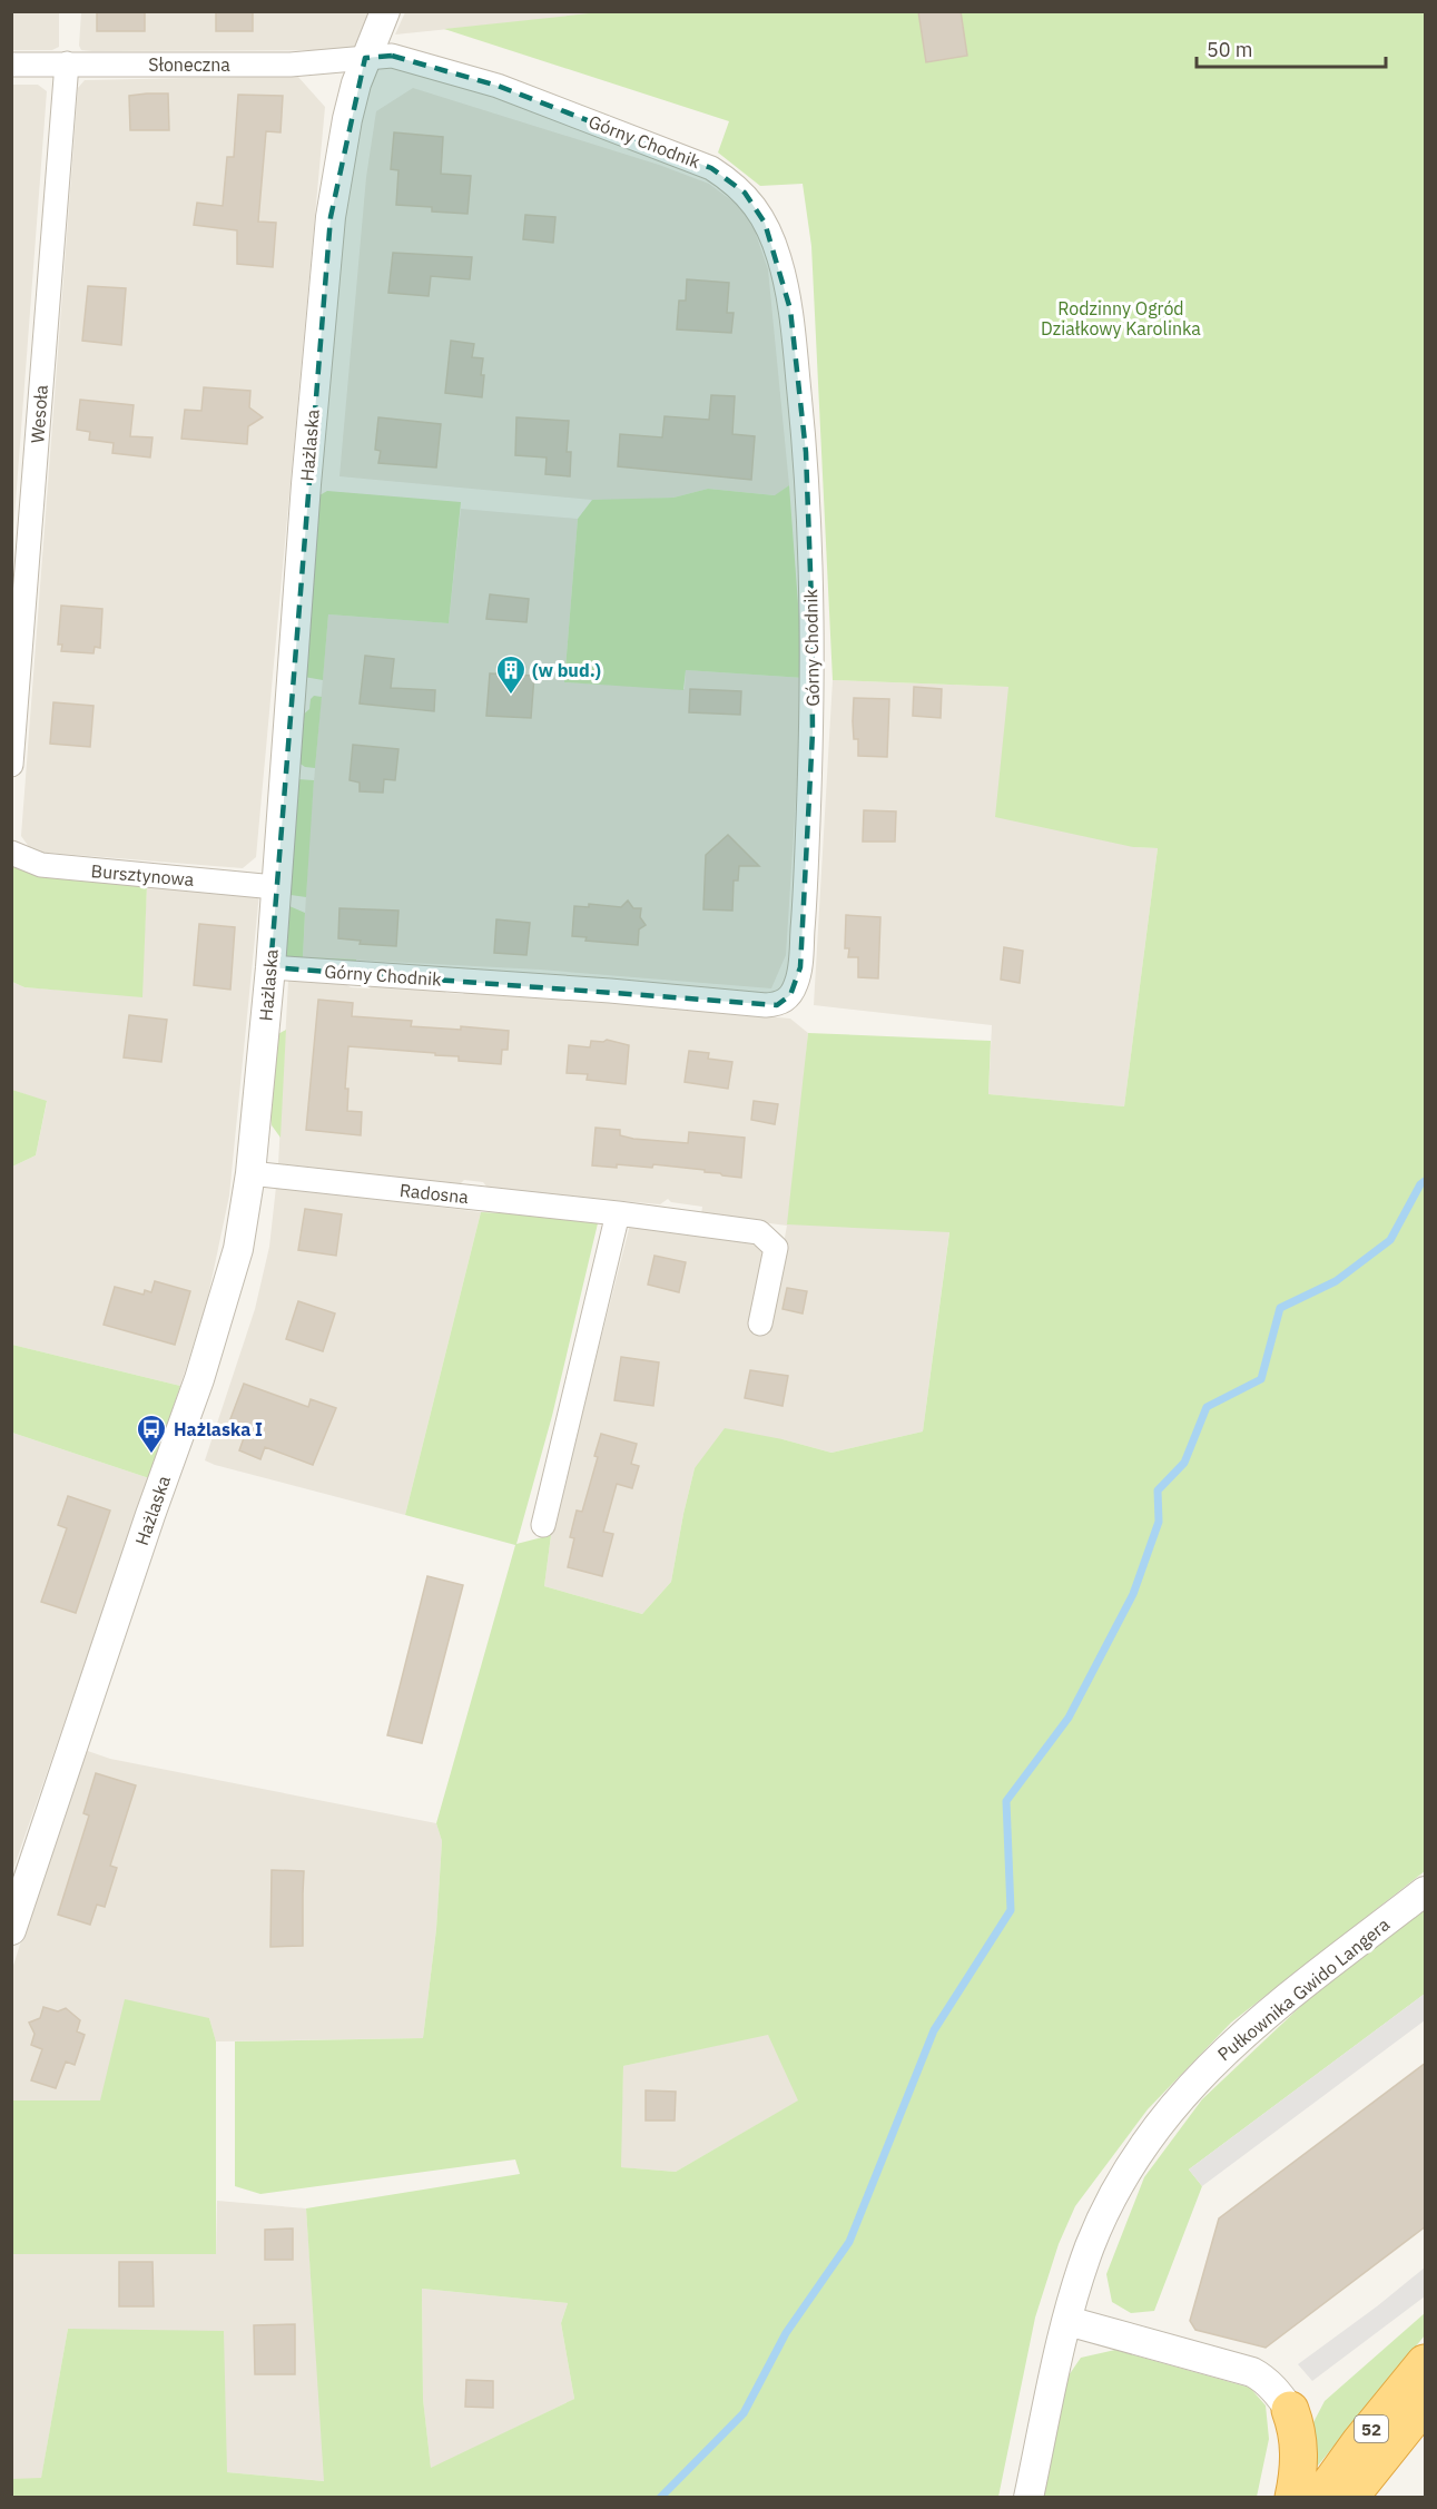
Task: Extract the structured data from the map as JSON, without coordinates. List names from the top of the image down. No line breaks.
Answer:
{"streets":{"highway":["52"],"street":["Słoneczna","Górny Chodnik","Wesoła","Hażlaska","Bursztynowa","Radosna","Pułkownika Gwido Langera"]},"crossings":[["Słoneczna","Górny Chodnik"],["Słoneczna","Wesoła"],["Słoneczna","Hażlaska"],["Górny Chodnik","Hażlaska"],["Hażlaska","Bursztynowa"],["Hażlaska","Radosna"]],"parks":["Rodzinny Ogród Działkowy Karolinka"],"places":{"building":["(w bud.)"],"bus stop":["Hażlaska I"]},"scale_bar":"50 m"}
